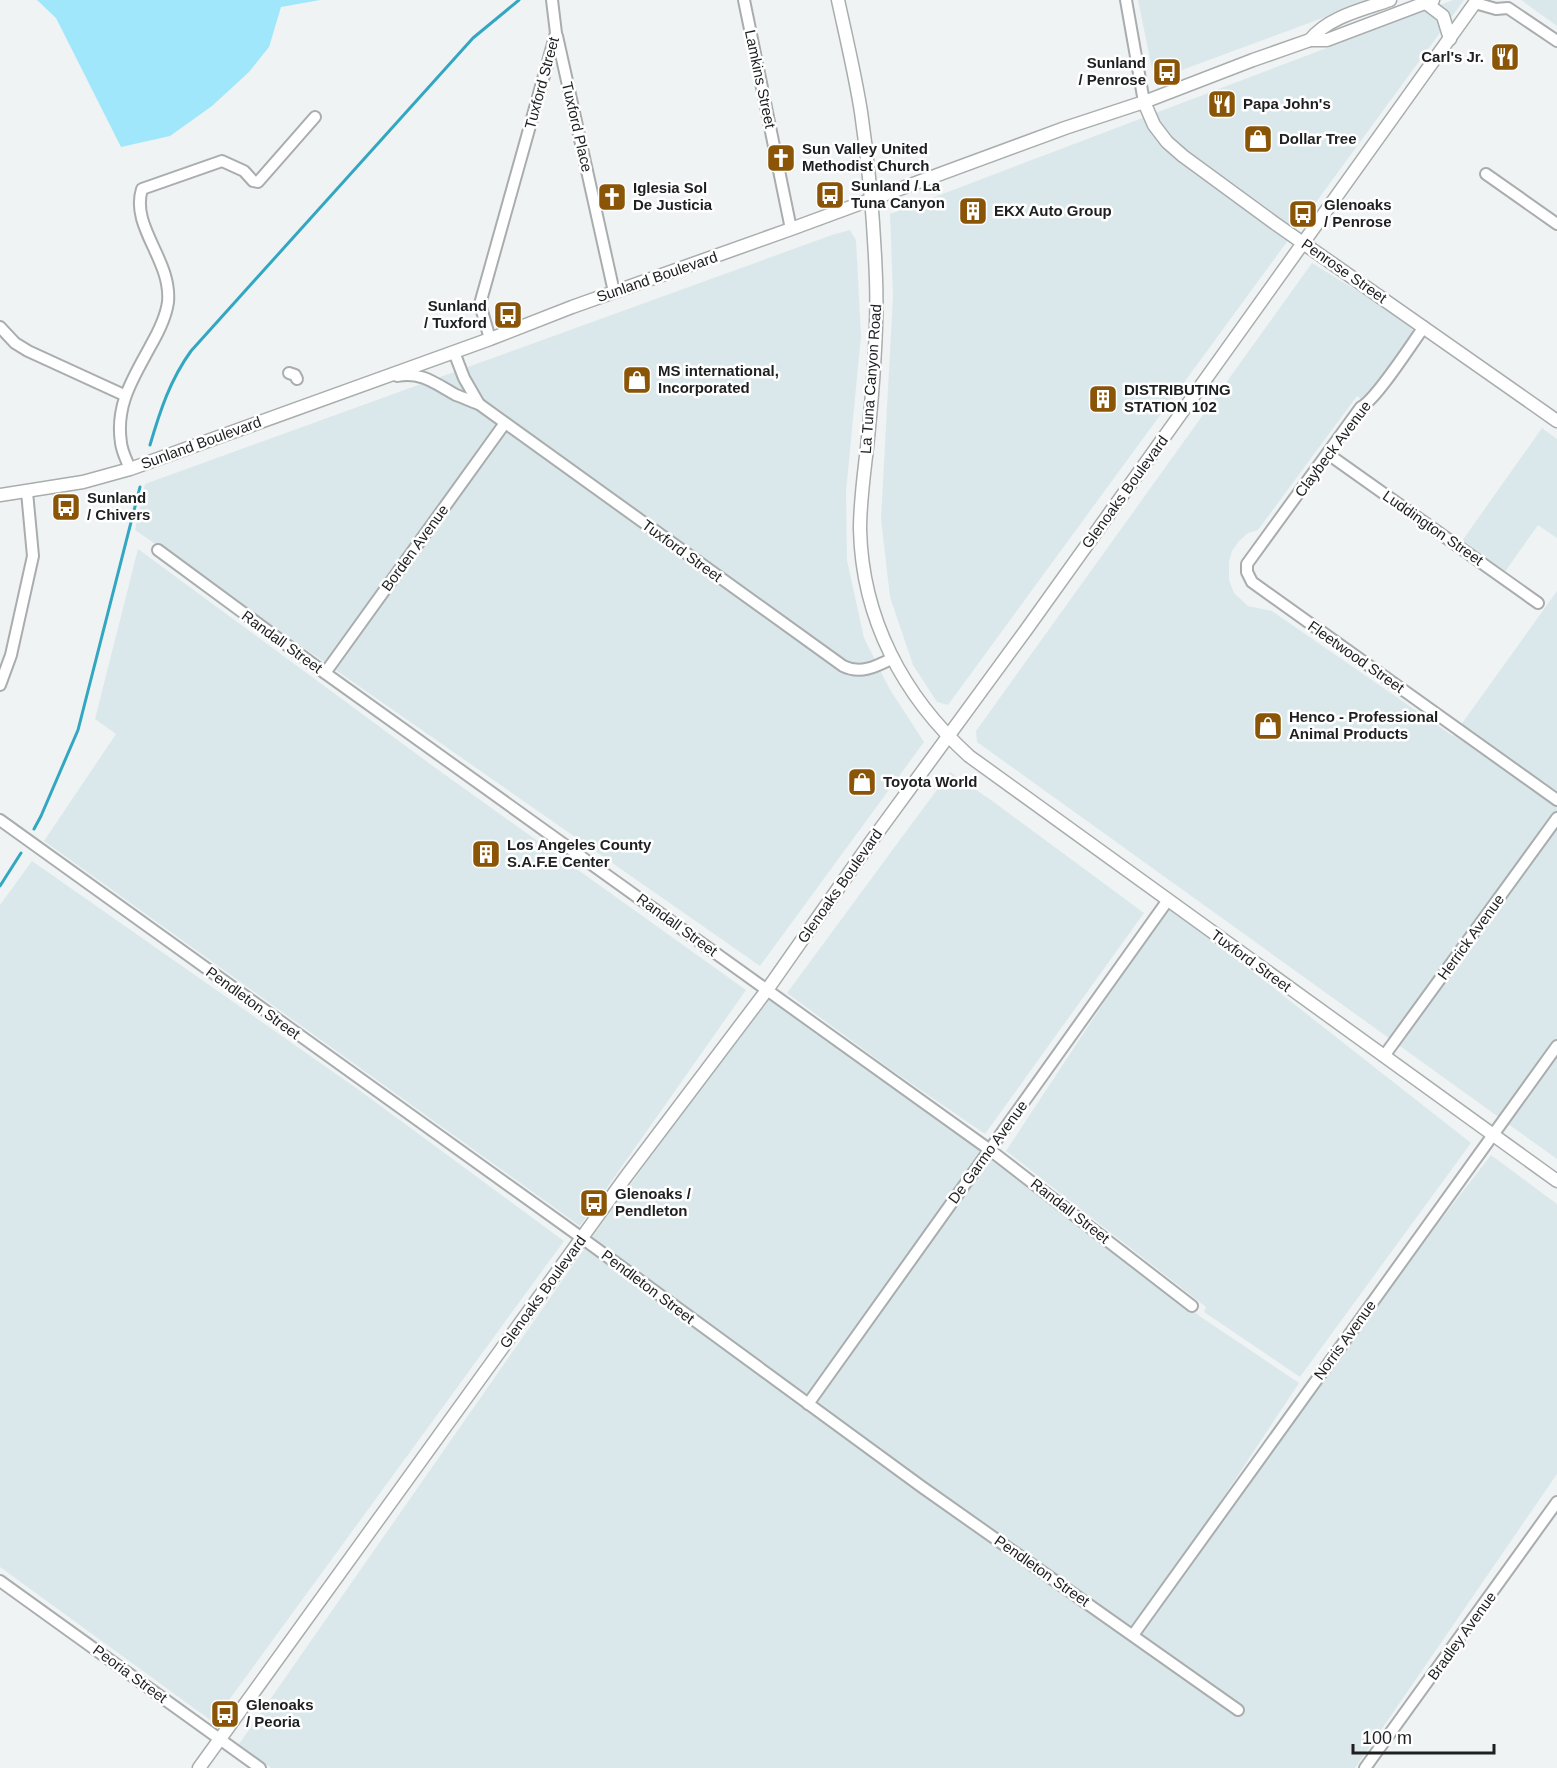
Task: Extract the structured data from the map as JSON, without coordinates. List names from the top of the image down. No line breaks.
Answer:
{"streets":{"main road":["Tuxford Street","Penrose Street","Sunland Boulevard","La Tuna Canyon Road","Glenoaks Boulevard"],"street":["Lamkins Street","Tuxford Place","Claybeck Avenue","Luddington Street","Borden Avenue","Randall Street","Fleetwood Street","Herrick Avenue","Pendleton Street","De Garmo Avenue","Norris Avenue","Bradley Avenue","Peoria Street"]},"crossings":[["Lamkins Street","Sunland Boulevard"],["Tuxford Street","Tuxford Place"],["Tuxford Street","Sunland Boulevard"],["Tuxford Street","La Tuna Canyon Road"],["Tuxford Street","Glenoaks Boulevard"],["Tuxford Street","Borden Avenue"],["Tuxford Street","Herrick Avenue"],["Tuxford Street","De Garmo Avenue"],["Tuxford Street","Norris Avenue"],["Tuxford Place","Sunland Boulevard"],["Penrose Street","Sunland Boulevard"],["Penrose Street","Claybeck Avenue"],["Penrose Street","Glenoaks Boulevard"],["Sunland Boulevard","La Tuna Canyon Road"],["La Tuna Canyon Road","Glenoaks Boulevard"],["Claybeck Avenue","Luddington Street"],["Claybeck Avenue","Fleetwood Street"],["Glenoaks Boulevard","Randall Street"],["Glenoaks Boulevard","Pendleton Street"],["Glenoaks Boulevard","Peoria Street"],["Borden Avenue","Randall Street"],["Randall Street","De Garmo Avenue"],["Pendleton Street","De Garmo Avenue"],["Pendleton Street","Norris Avenue"]],"places":{"restaurant":["Carl's Jr.","Papa John's"],"bus stop":["Sunland / Penrose","Sunland / La Tuna Canyon","Glenoaks / Penrose","Sunland / Tuxford","Sunland / Chivers","Glenoaks / Pendleton","Glenoaks / Peoria"],"shop":["Dollar Tree","MS international, Incorporated","Henco - Professional Animal Products","Toyota World"],"church":["Sun Valley United Methodist Church","Iglesia Sol De Justicia"],"building":["EKX Auto Group","DISTRIBUTING STATION 102","Los Angeles County S.A.F.E Center"]},"scale_bar":"100 m"}
